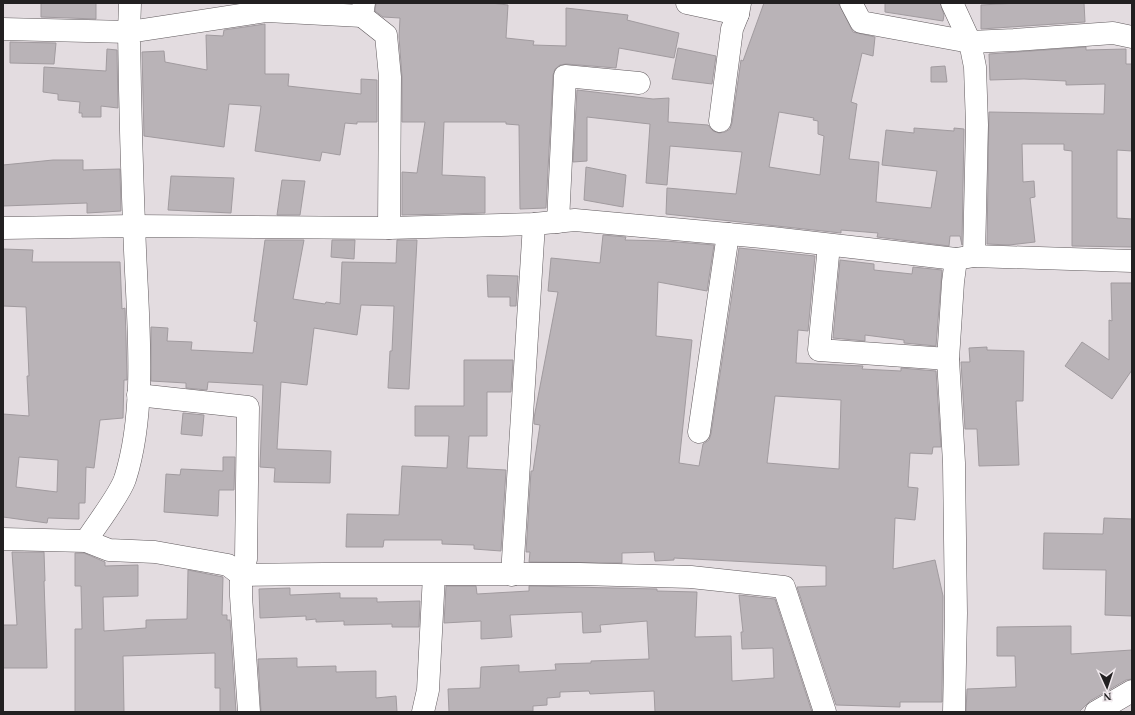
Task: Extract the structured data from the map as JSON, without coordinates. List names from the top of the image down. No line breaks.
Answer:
{"north":"bottom"}
